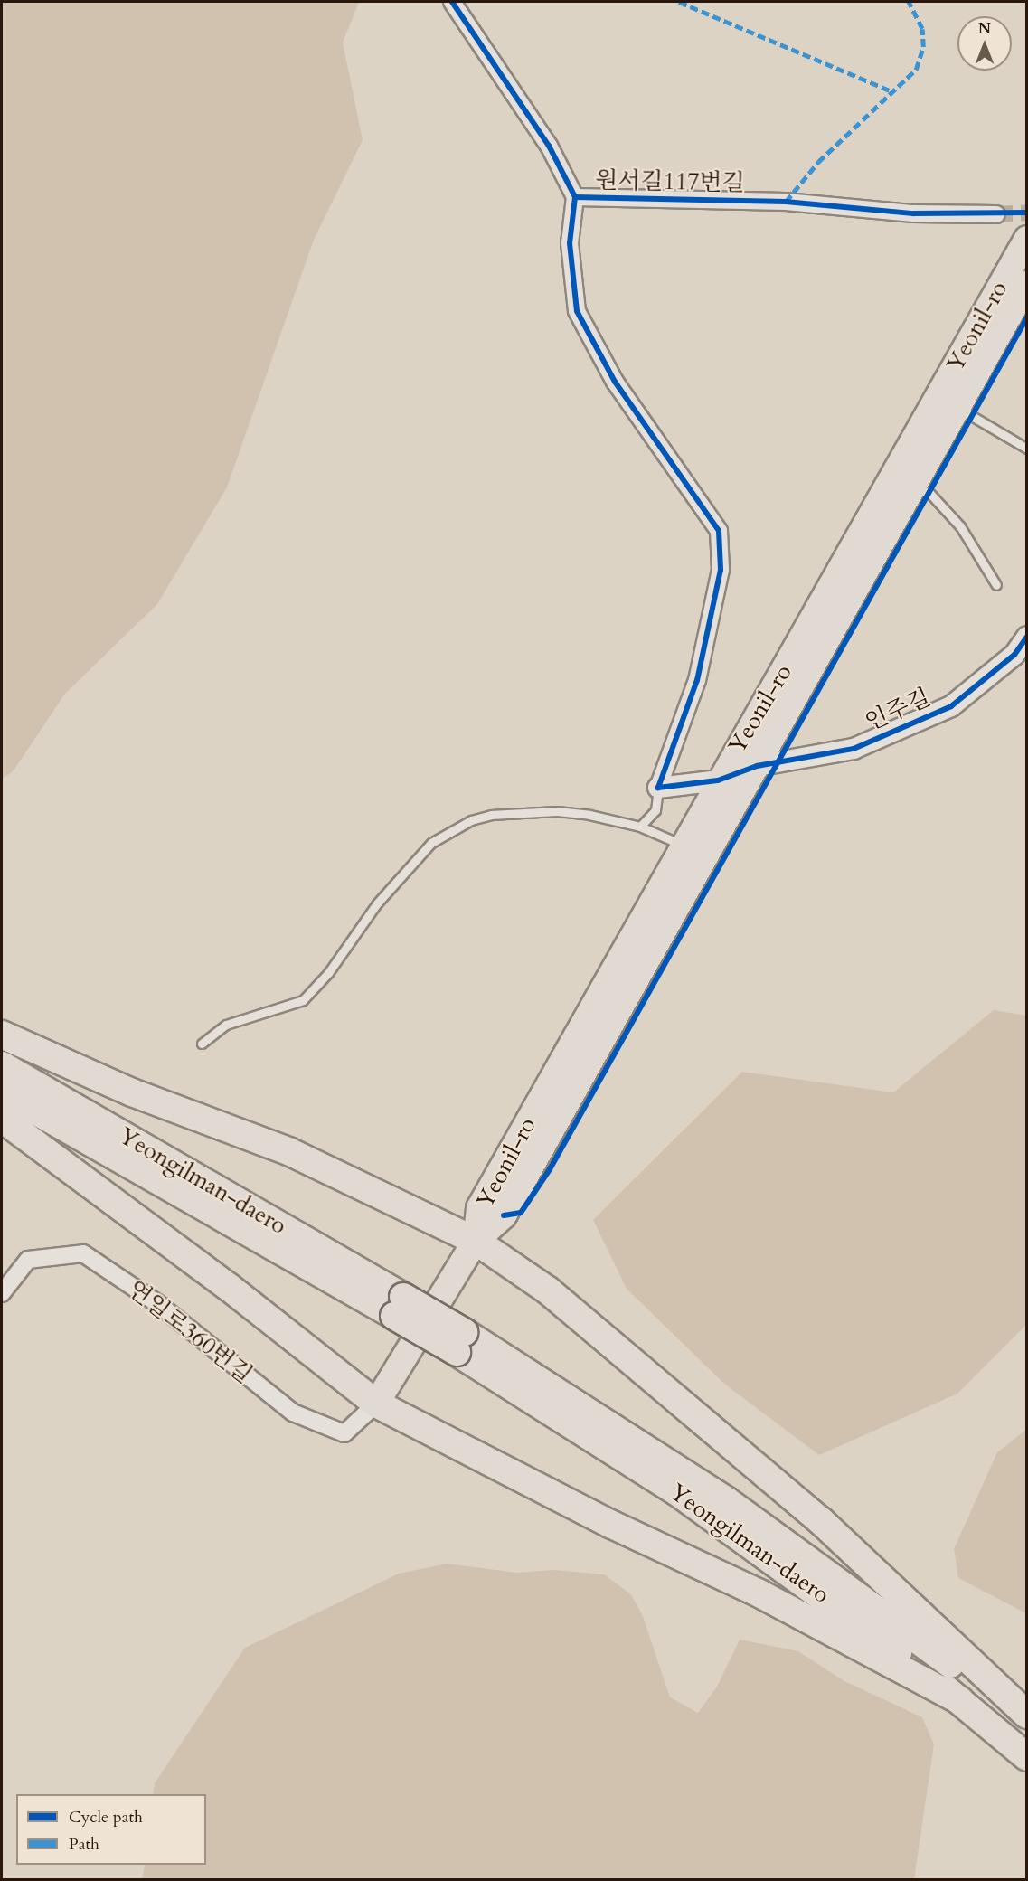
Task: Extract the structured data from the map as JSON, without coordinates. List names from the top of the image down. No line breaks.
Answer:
{"streets":{"highway":["Yeongilman-daero"],"main road":["Yeonil-ro"],"street":["원서길117번길","인주길","연일로360번길"]},"crossings":[["Yeonil-ro","인주길"]],"legend":["Cycle path","Path"],"north":"top"}
